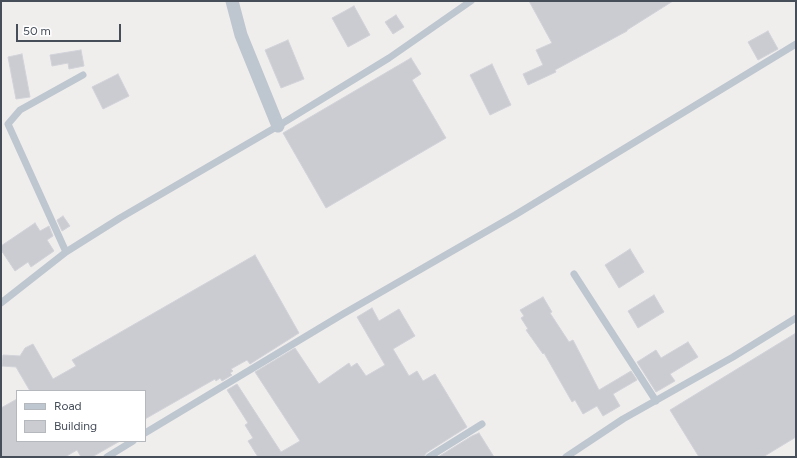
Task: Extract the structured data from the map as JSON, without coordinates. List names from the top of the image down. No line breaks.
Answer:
{"legend":["Road","Building"],"scale_bar":"50 m"}
